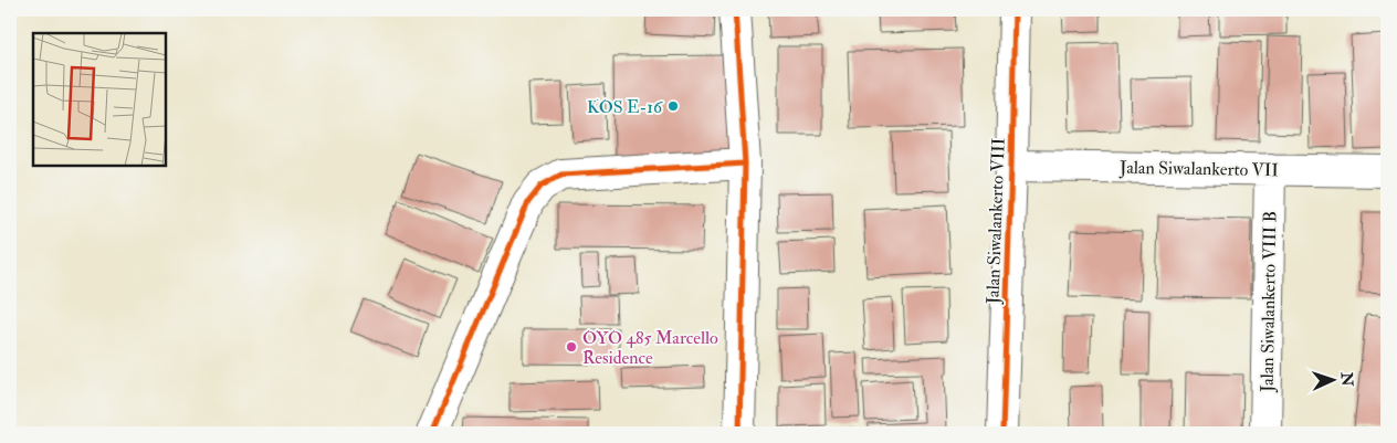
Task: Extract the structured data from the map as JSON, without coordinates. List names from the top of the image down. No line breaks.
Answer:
{"streets":{"street":["Jalan Siwalankerto VII","Jalan Siwalankerto VIII","Jalan Siwalankerto VIII B"]},"crossings":[["Jalan Siwalankerto VII","Jalan Siwalankerto VIII"],["Jalan Siwalankerto VII","Jalan Siwalankerto VIII B"]],"places":["KOS E-16","OYO 485 Marcello Residence"],"north":"right"}
